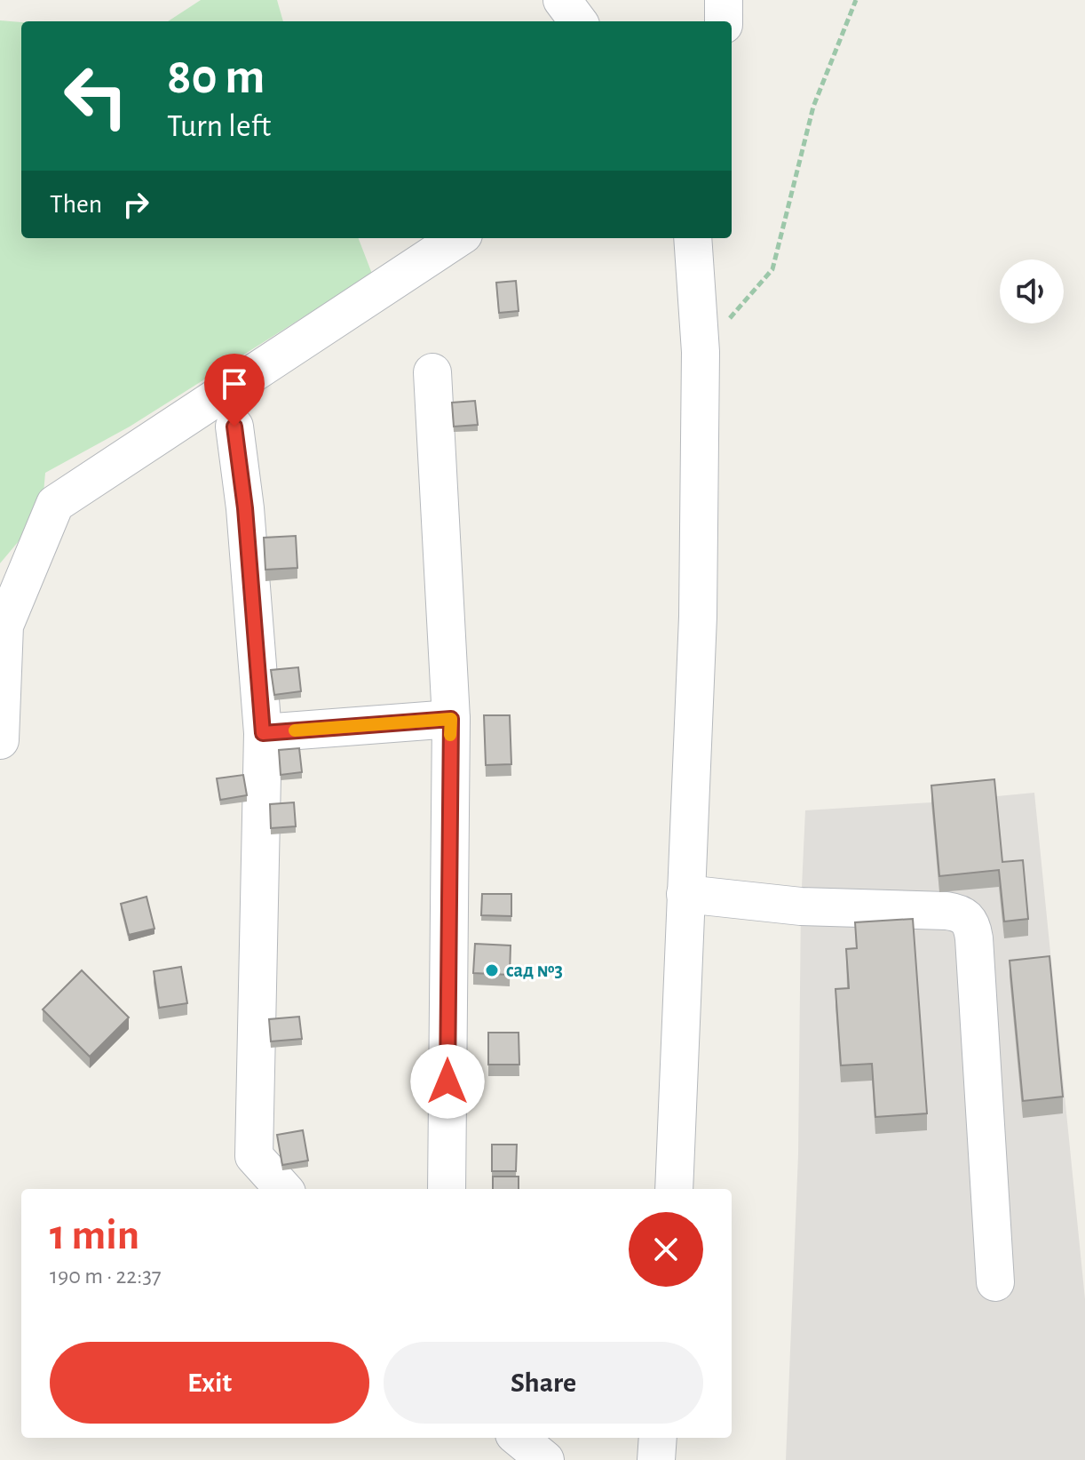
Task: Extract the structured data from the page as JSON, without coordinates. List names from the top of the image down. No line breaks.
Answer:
{"places":["сад №3"],"page":{"turn":["80 m","Turn left"],"then":"Then","heading":["1 min","190 m · 22:37"],"buttons":["Exit","Share"]}}
